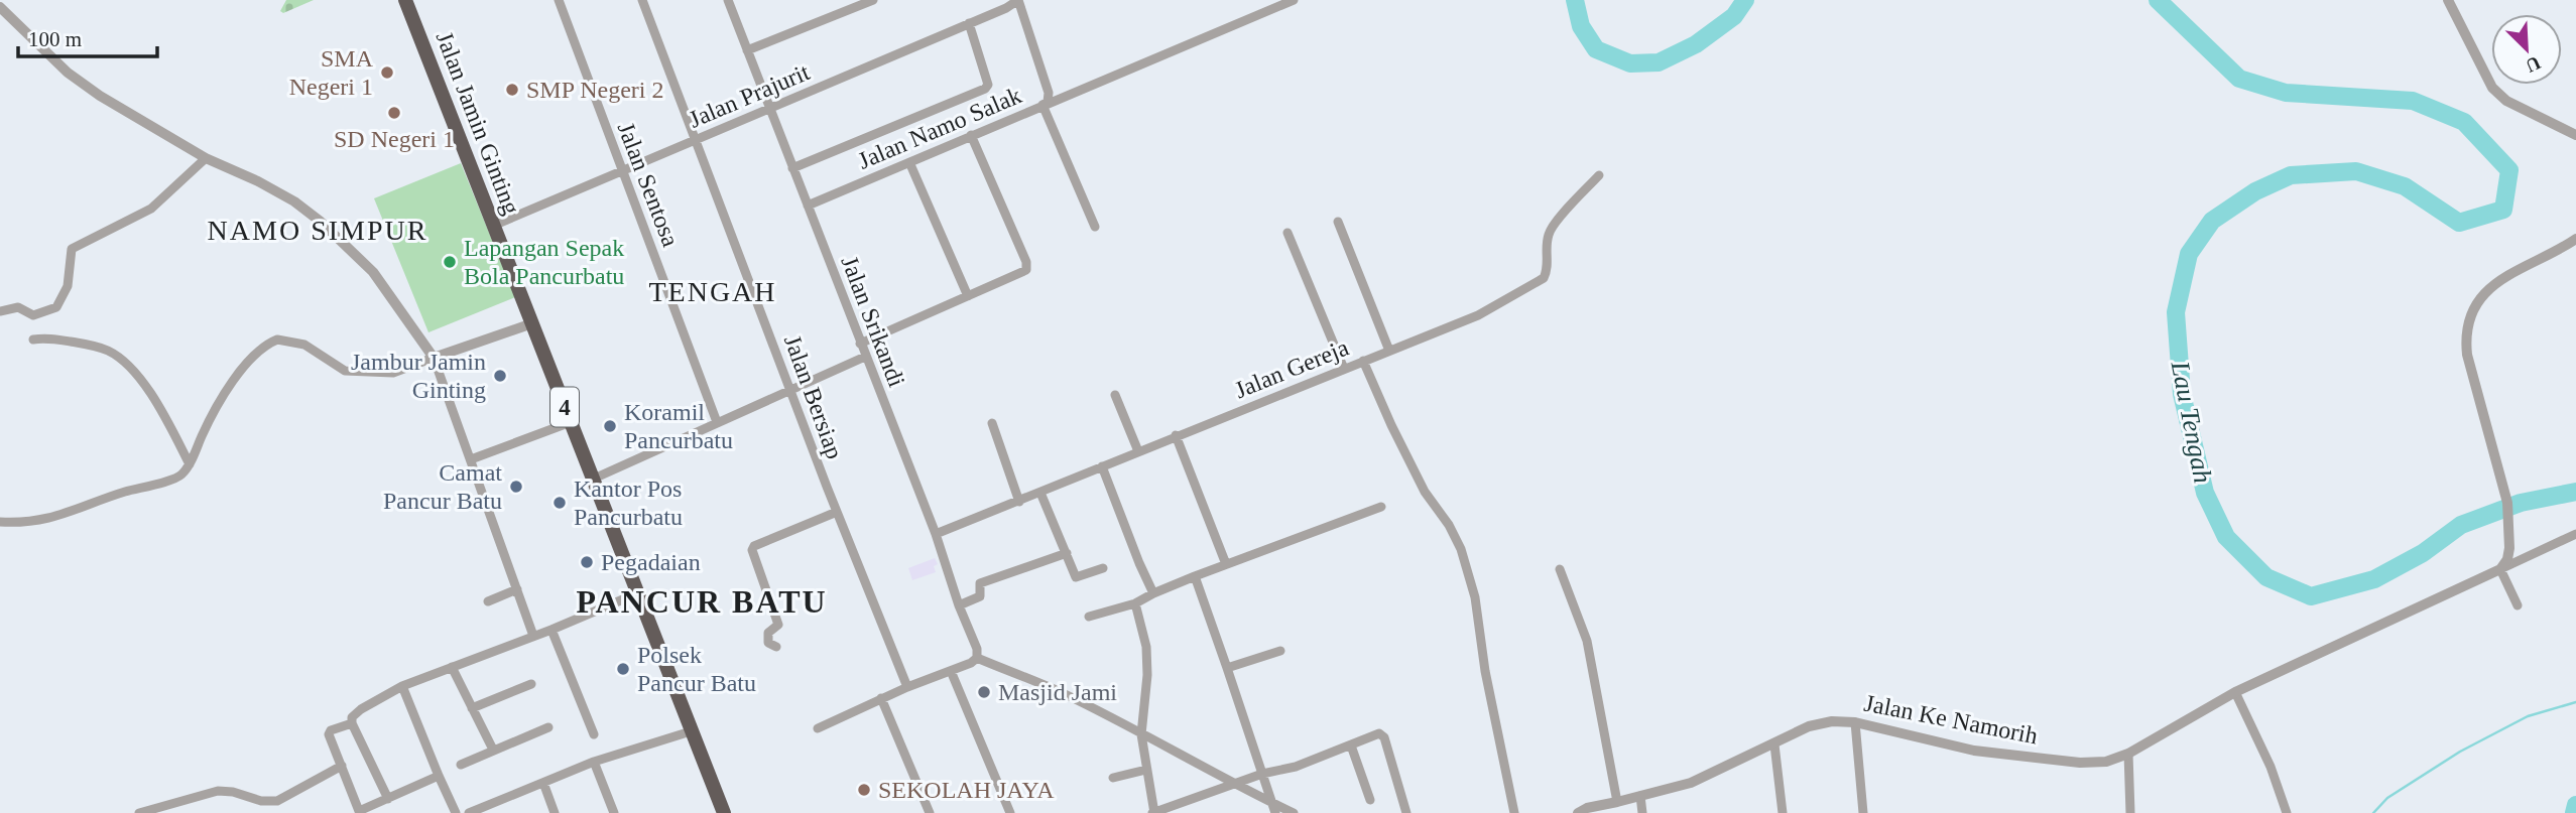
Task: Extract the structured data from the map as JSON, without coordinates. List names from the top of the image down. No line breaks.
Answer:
{"streets":{"highway":["Jalan Jamin Ginting","4"],"street":["Jalan Prajurit","Jalan Namo Salak","Jalan Sentosa","Jalan Srikandi","Jalan Gereja","Jalan Bersiap","Jalan Ke Namorih"]},"crossings":[["Jalan Prajurit","Jalan Jamin Ginting"],["Jalan Prajurit","Jalan Sentosa"],["Jalan Prajurit","Jalan Srikandi"],["Jalan Prajurit","Jalan Bersiap"],["Jalan Namo Salak","Jalan Srikandi"],["Jalan Srikandi","Jalan Gereja"]],"districts":["NAMO SIMPUR","TENGAH","PANCUR BATU"],"water":["Lau Tengah"],"places":["SMA Negeri 1","SMP Negeri 2","SD Negeri 1","Lapangan Sepak Bola Pancurbatu","Jambur Jamin Ginting","Koramil Pancurbatu","Camat Pancur Batu","Kantor Pos Pancurbatu","Pegadaian","Polsek Pancur Batu","Masjid Jami","SEKOLAH JAYA"],"scale_bar":"100 m","north":"bottom right"}
